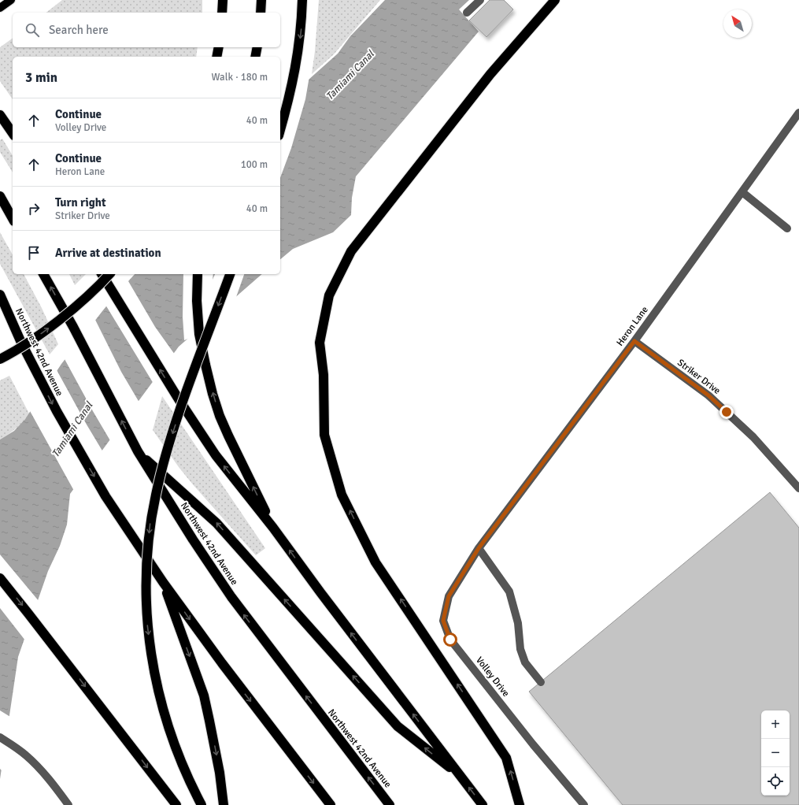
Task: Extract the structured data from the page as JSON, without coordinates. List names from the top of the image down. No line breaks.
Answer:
{"streets":{"highway":["Northwest 42nd Avenue"],"street":["Heron Lane","Striker Drive","Volley Drive"]},"crossings":[["Heron Lane","Striker Drive"],["Heron Lane","Volley Drive"]],"water":["Tamiami Canal"],"north":"top left","page":{"search":"Search here","heading":["3 min","Walk · 180 m"],"list":[["Continue","Volley Drive","40 m"],["Continue","Heron Lane","100 m"],["Turn right","Striker Drive","40 m"],"Arrive at destination"],"map_buttons":["+","−"]}}
